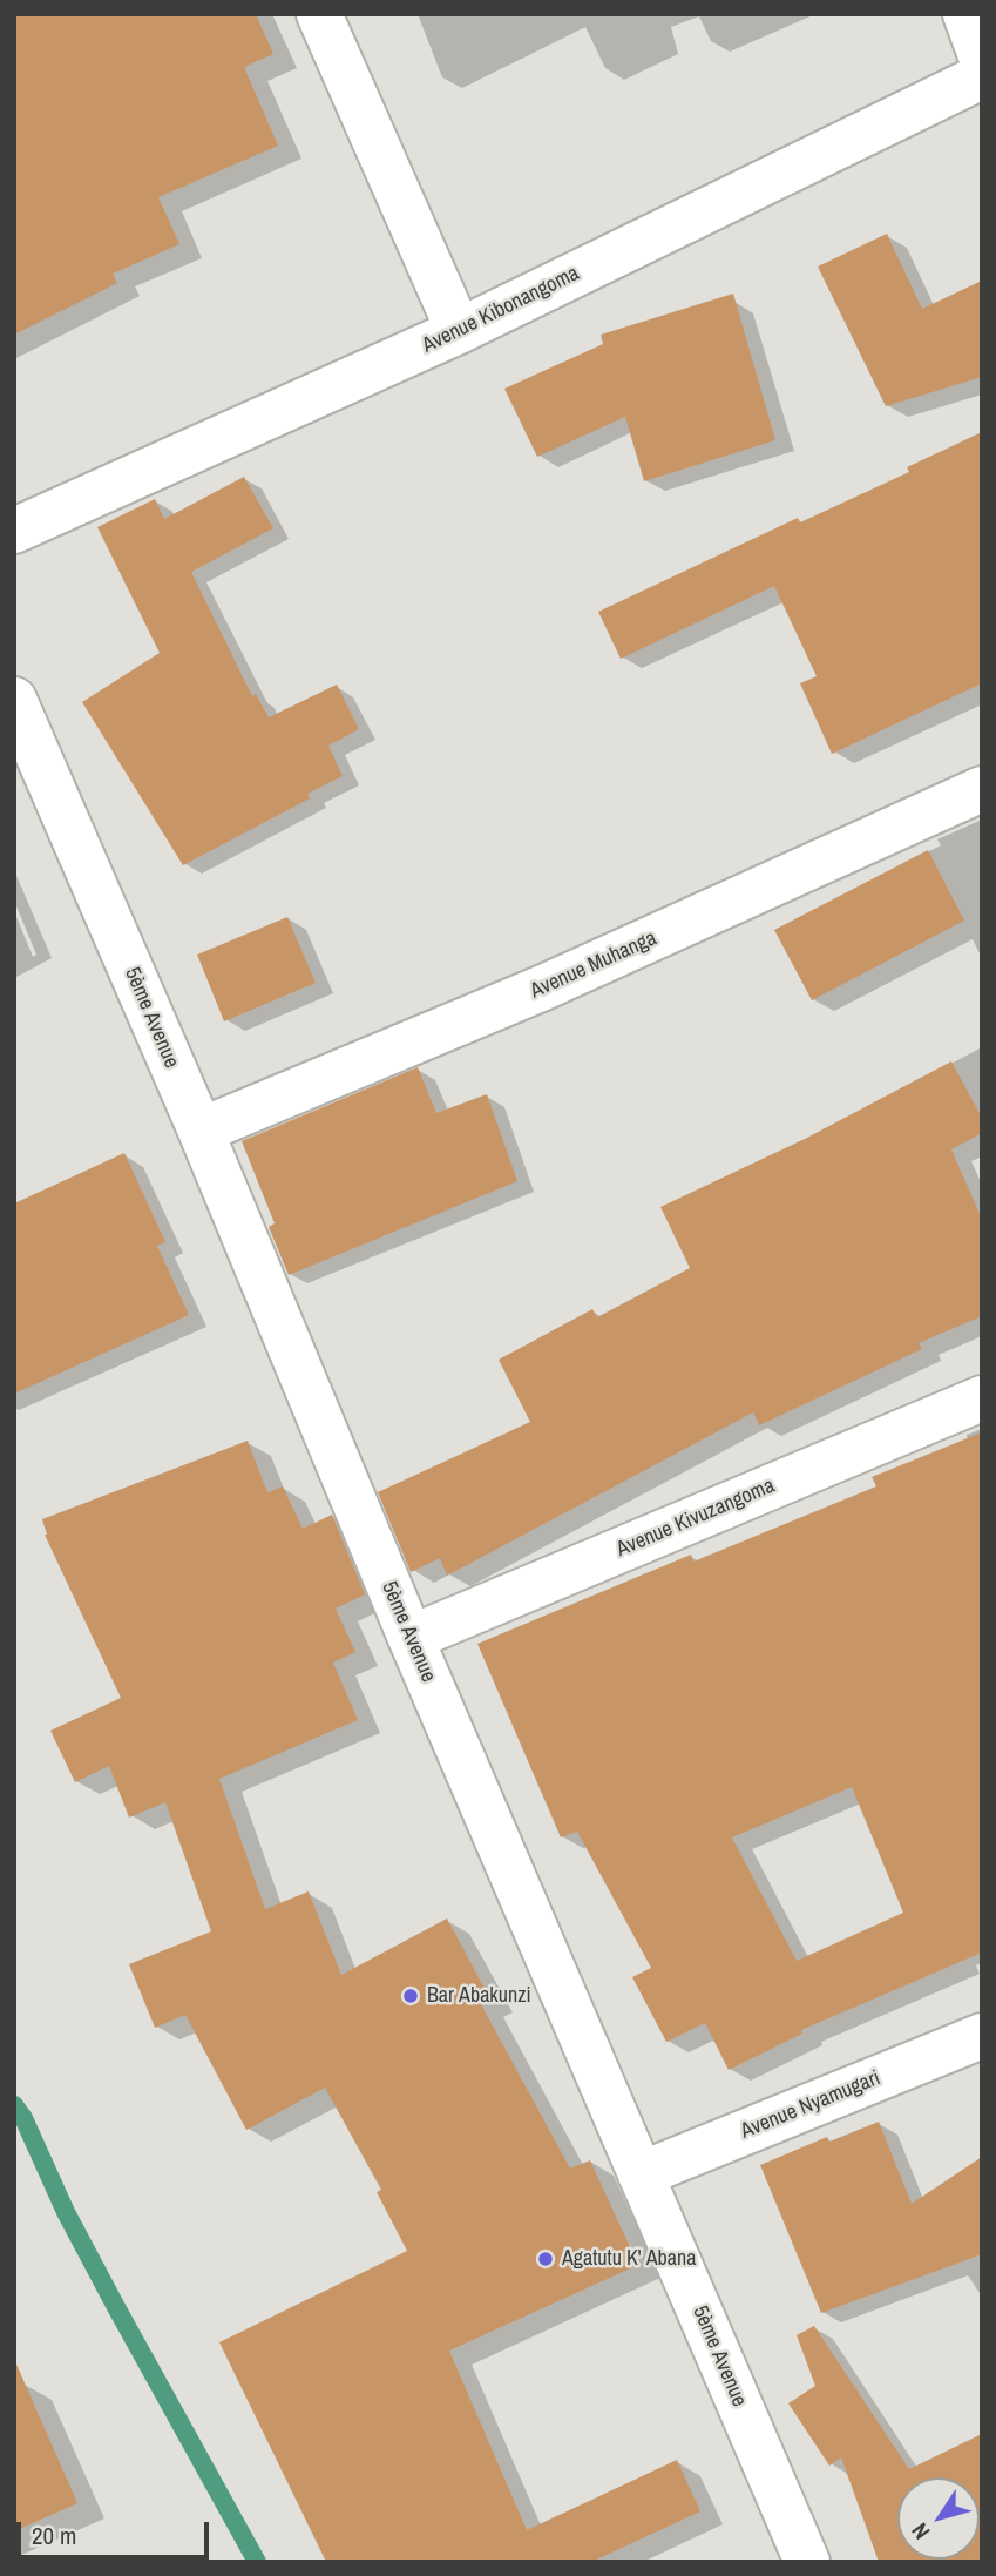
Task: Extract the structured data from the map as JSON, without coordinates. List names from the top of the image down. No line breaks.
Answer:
{"streets":{"street":["Avenue Kibonangoma","Avenue Muhanga","5ème Avenue","Avenue Kivuzangoma","Avenue Nyamugari"]},"crossings":[["Avenue Muhanga","5ème Avenue"],["5ème Avenue","Avenue Kivuzangoma"],["5ème Avenue","Avenue Nyamugari"]],"places":["Bar Abakunzi","Agatutu K' Abana"],"scale_bar":"20 m","north":"bottom left"}
